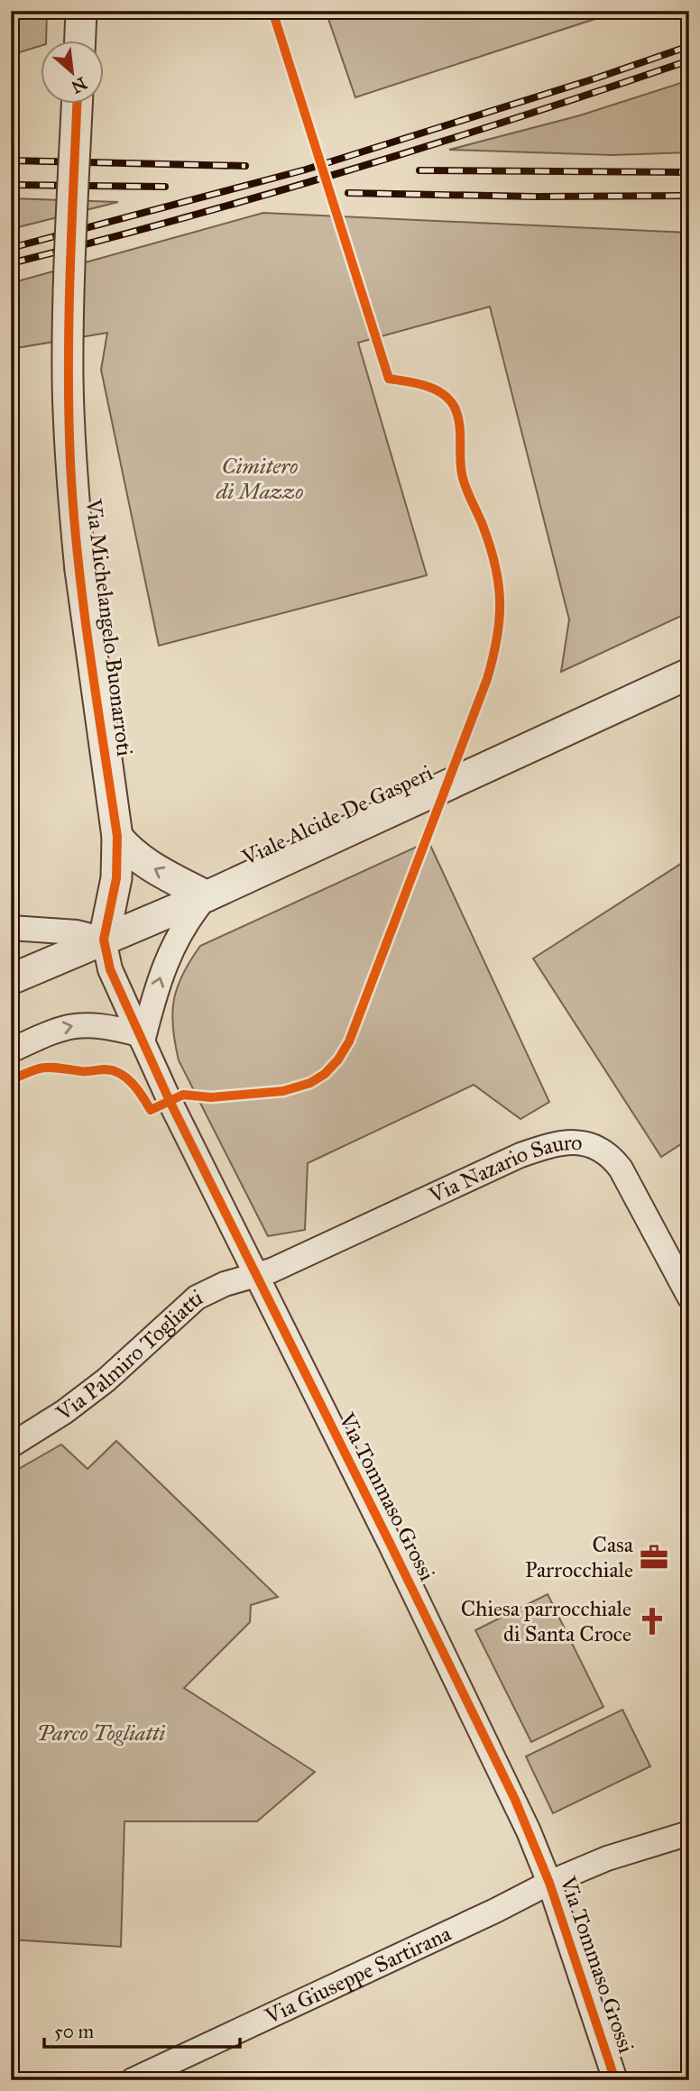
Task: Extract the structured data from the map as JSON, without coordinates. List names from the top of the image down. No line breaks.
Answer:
{"streets":{"street":["Via Michelangelo Buonarroti","Viale Alcide De Gasperi","Via Nazario Sauro","Via Palmiro Togliatti","Via Tommaso Grossi","Via Giuseppe Sartirana"]},"crossings":[["Via Michelangelo Buonarroti","Viale Alcide De Gasperi"],["Via Michelangelo Buonarroti","Via Tommaso Grossi"],["Viale Alcide De Gasperi","Via Tommaso Grossi"],["Via Nazario Sauro","Via Palmiro Togliatti"],["Via Nazario Sauro","Via Tommaso Grossi"],["Via Palmiro Togliatti","Via Tommaso Grossi"],["Via Tommaso Grossi","Via Giuseppe Sartirana"]],"parks":["Cimitero di Mazzo","Parco Togliatti"],"places":{"office":["Casa Parrocchiale"],"church":["Chiesa parrocchiale di Santa Croce"]},"scale_bar":"50 m","north":"bottom right"}
